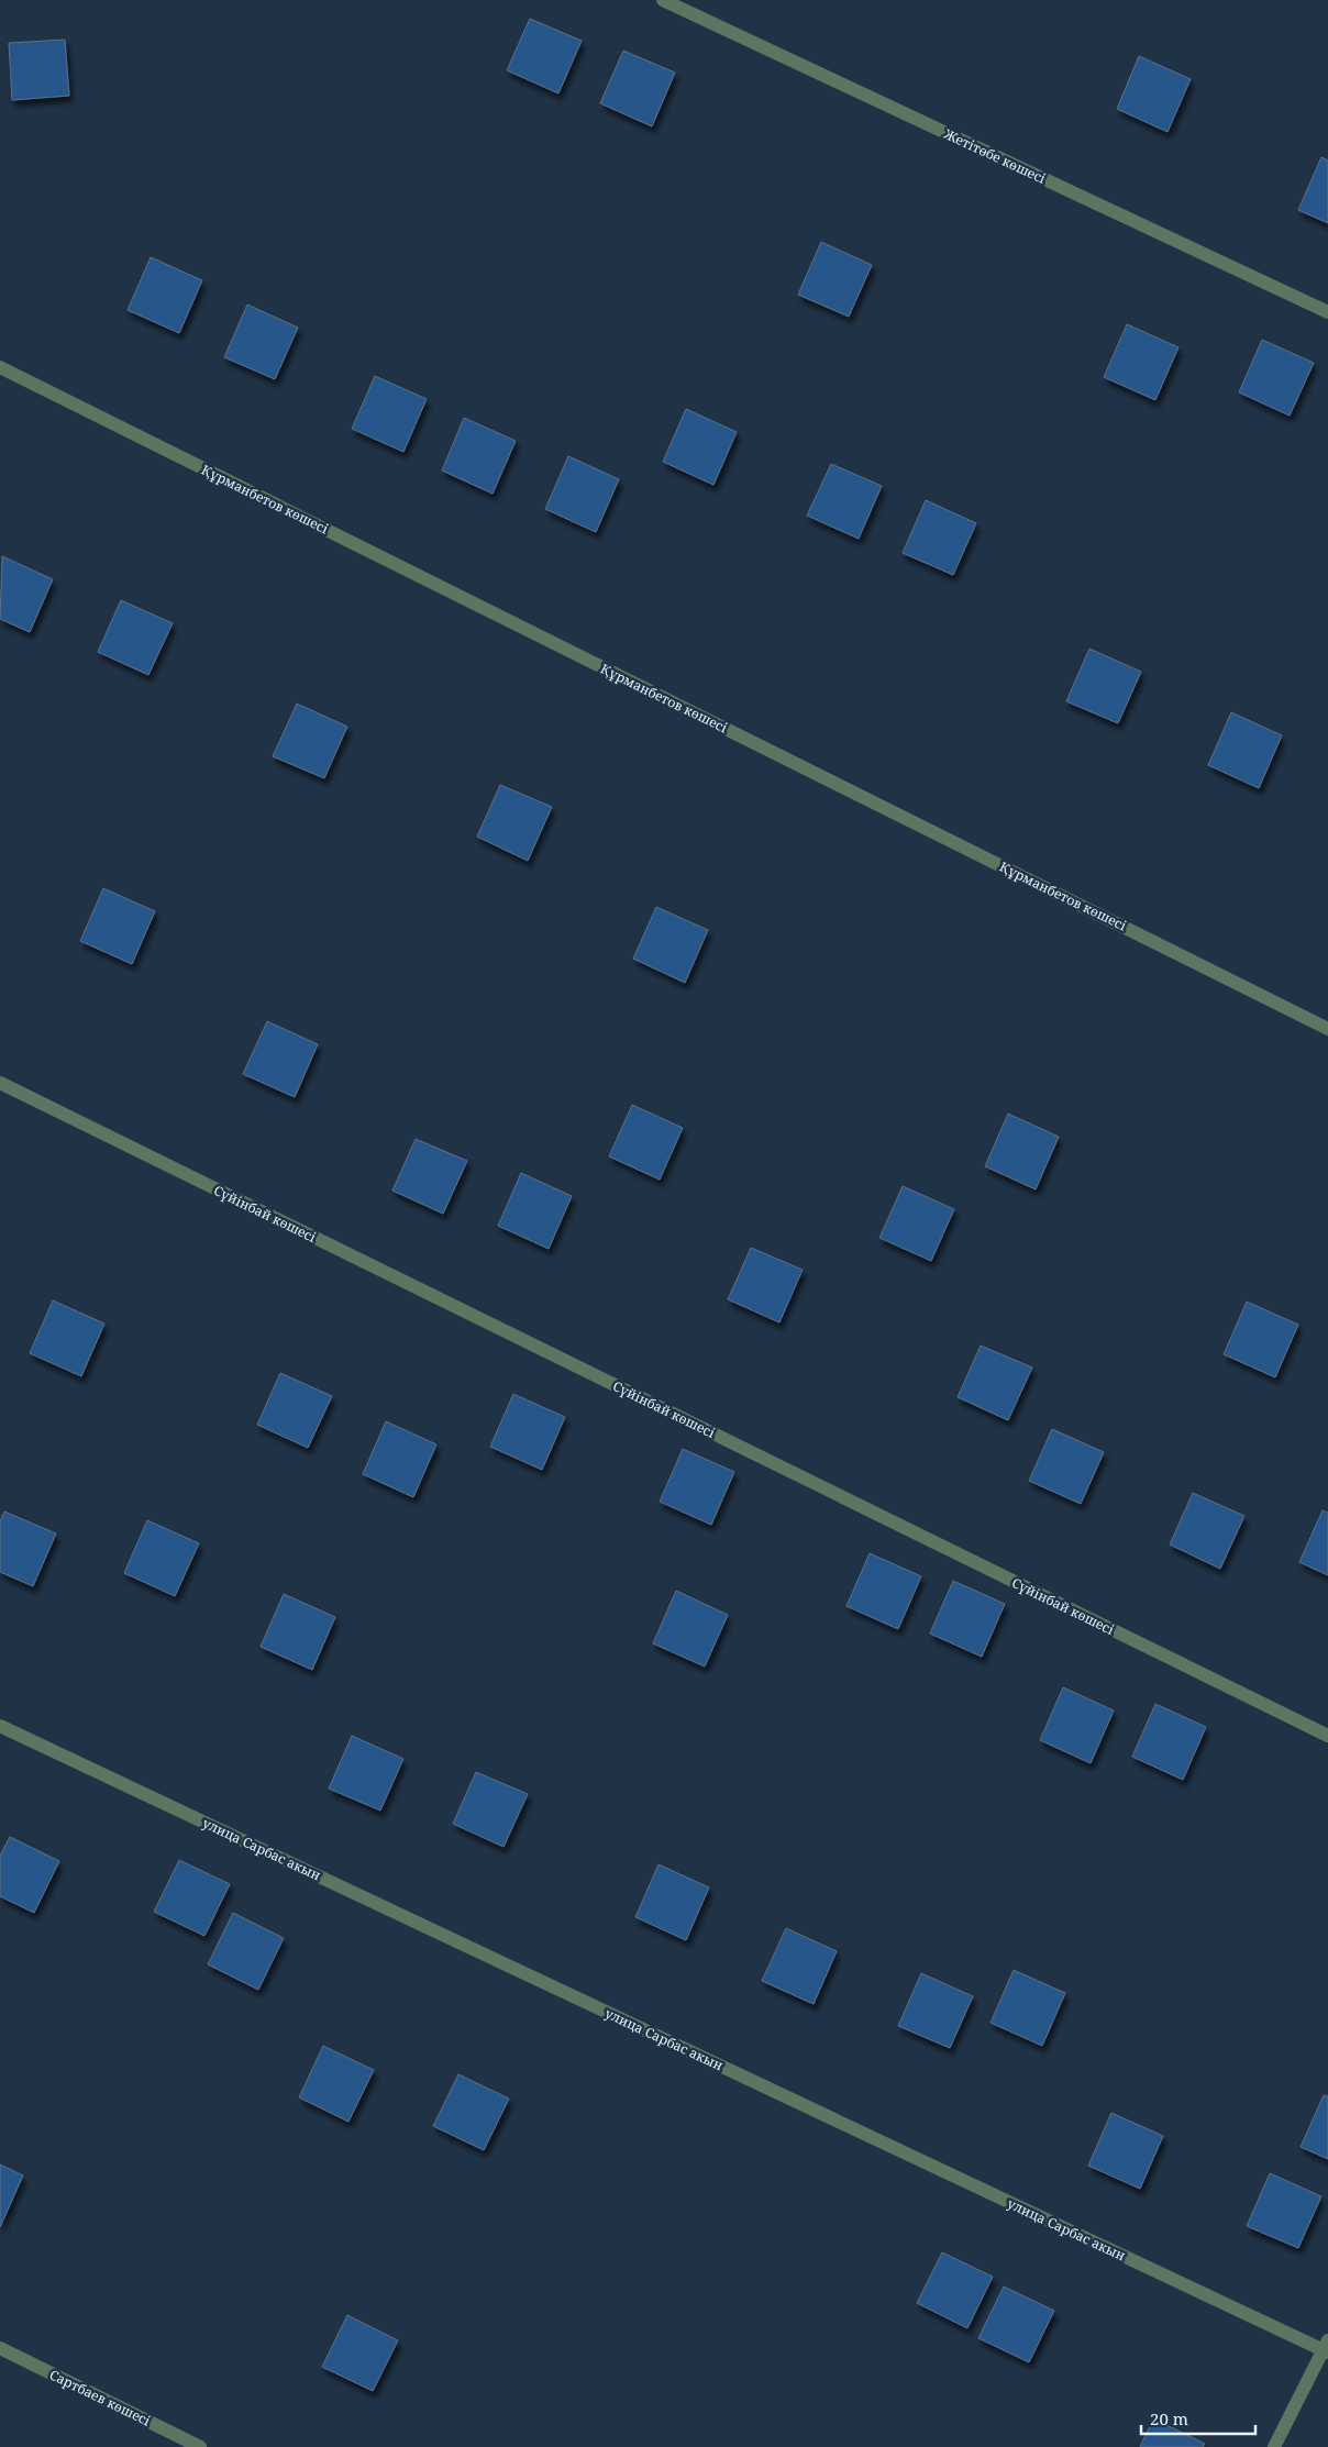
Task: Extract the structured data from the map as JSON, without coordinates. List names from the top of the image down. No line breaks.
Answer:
{"streets":{"street":["Жетітөбе көшесі","Құрманбетов көшесі","Сүйінбай көшесі","улица Сарбас акын","Сартбаев көшесі"]},"scale_bar":"20 m"}
